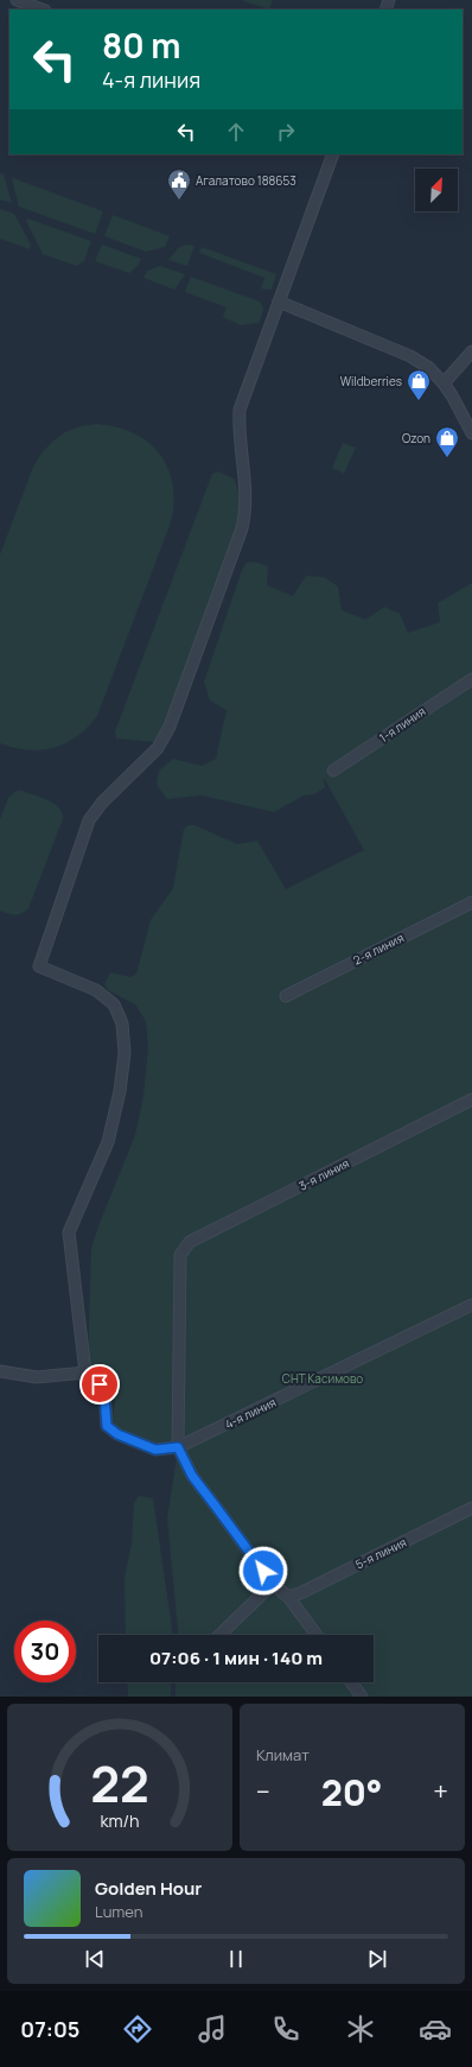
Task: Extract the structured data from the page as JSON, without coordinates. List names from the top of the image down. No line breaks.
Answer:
{"streets":{"street":["1-я линия","2-я линия","3-я линия","4-я линия","5-я линия"]},"crossings":[["3-я линия","4-я линия"]],"parks":["СНТ Касимово"],"places":{"public building":["Агалатово 188653"],"shop":["Wildberries","Ozon"]},"north":"top right","page":{"turn":["80 m","4-я линия"],"limit":"30","trip":"07:06 · 1 мин · 140 m","tile":"Климат","heat":["−","20°","+"],"song":["Golden Hour","Lumen"],"tabs":"07:05","gauge":["22","km/h"]}}
